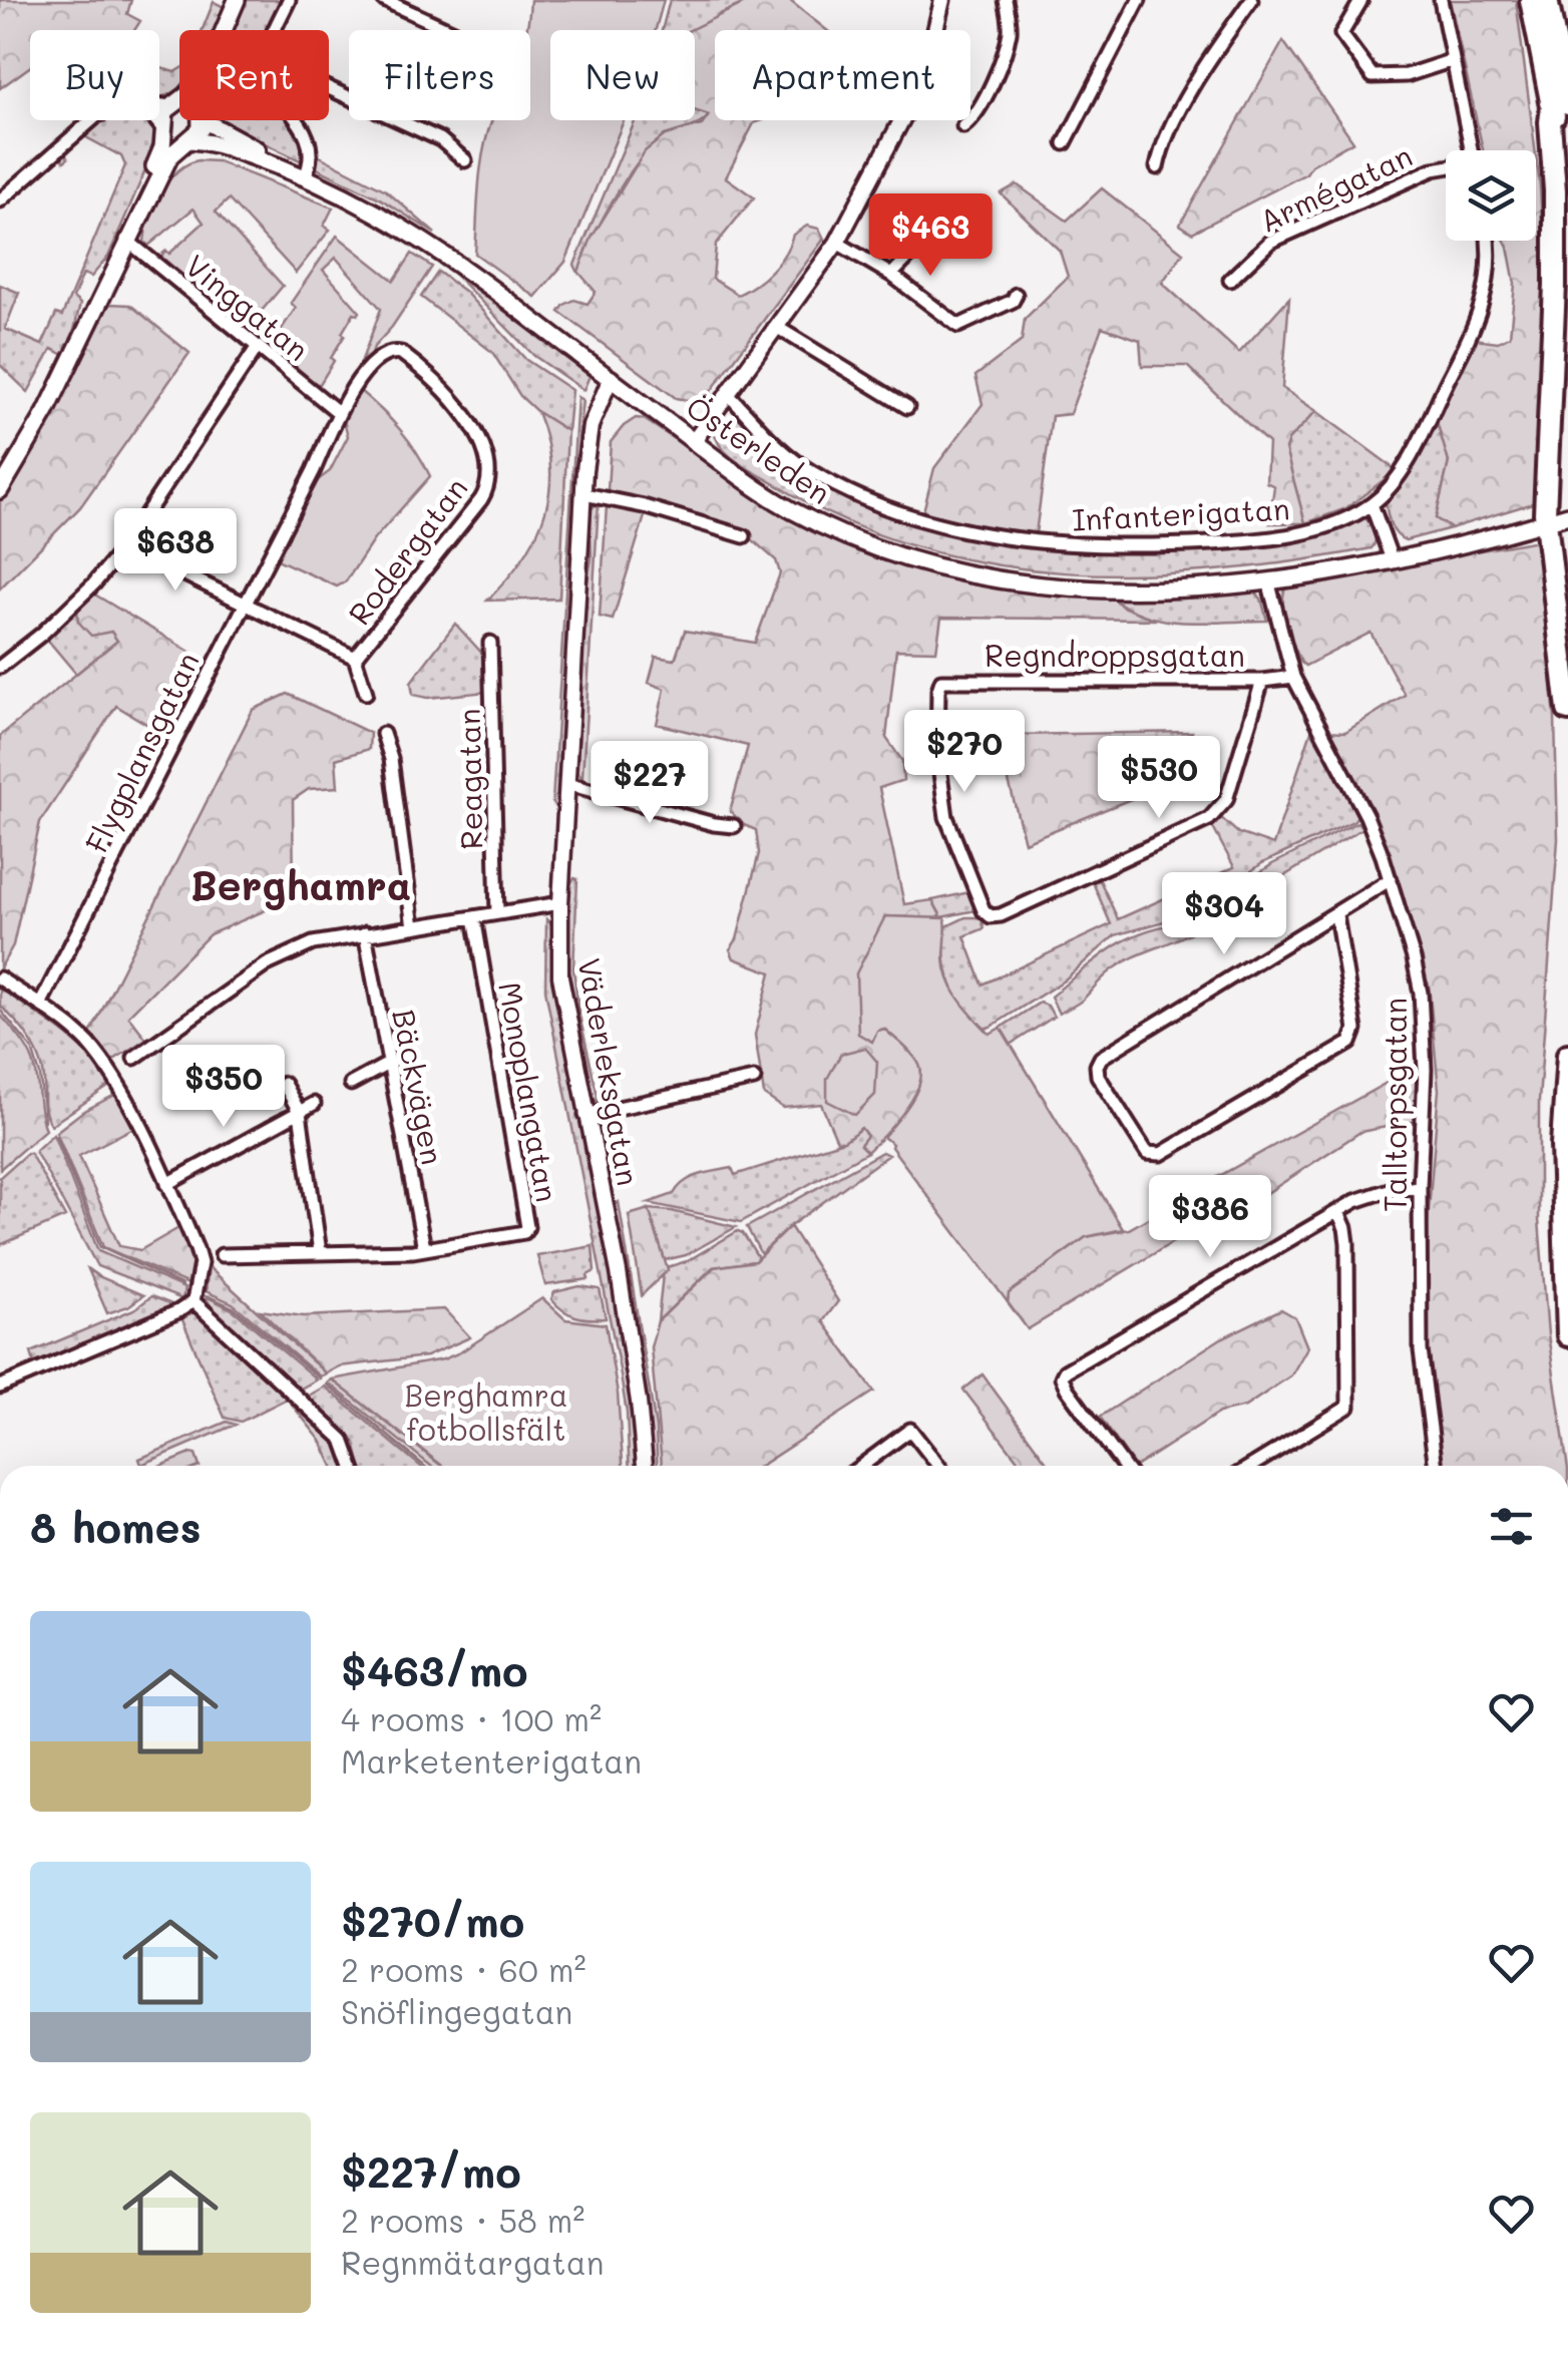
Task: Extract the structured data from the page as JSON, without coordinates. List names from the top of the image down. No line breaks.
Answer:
{"streets":{"main road":["Österleden"],"street":["Armégatan","Vinggatan","Infanterigatan","Rodergatan","Regndroppsgatan","Flygplansgatan","Reagatan","Väderleksgatan","Bäckvägen","Monoplangatan","Talltorpsgatan"]},"crossings":[["Vinggatan","Rodergatan"],["Vinggatan","Flygplansgatan"],["Österleden","Väderleksgatan"],["Österleden","Talltorpsgatan"],["Rodergatan","Flygplansgatan"],["Regndroppsgatan","Talltorpsgatan"],["Bäckvägen","Monoplangatan"]],"districts":["Berghamra"],"parks":["Berghamra fotbollsfält"],"page":{"chip":["Buy","Rent","Filters","New","Apartment"],"price":["$463","$638","$270","$530","$227","$304","$350","$386"],"heading":"8 homes","list":[{"name":"$463/mo","note":"4 rooms · 100 m² · Marketenterigatan"},{"name":"$270/mo","note":"2 rooms · 60 m² · Snöflingegatan"},{"name":"$227/mo","note":"2 rooms · 58 m² · Regnmätargatan"}]}}
